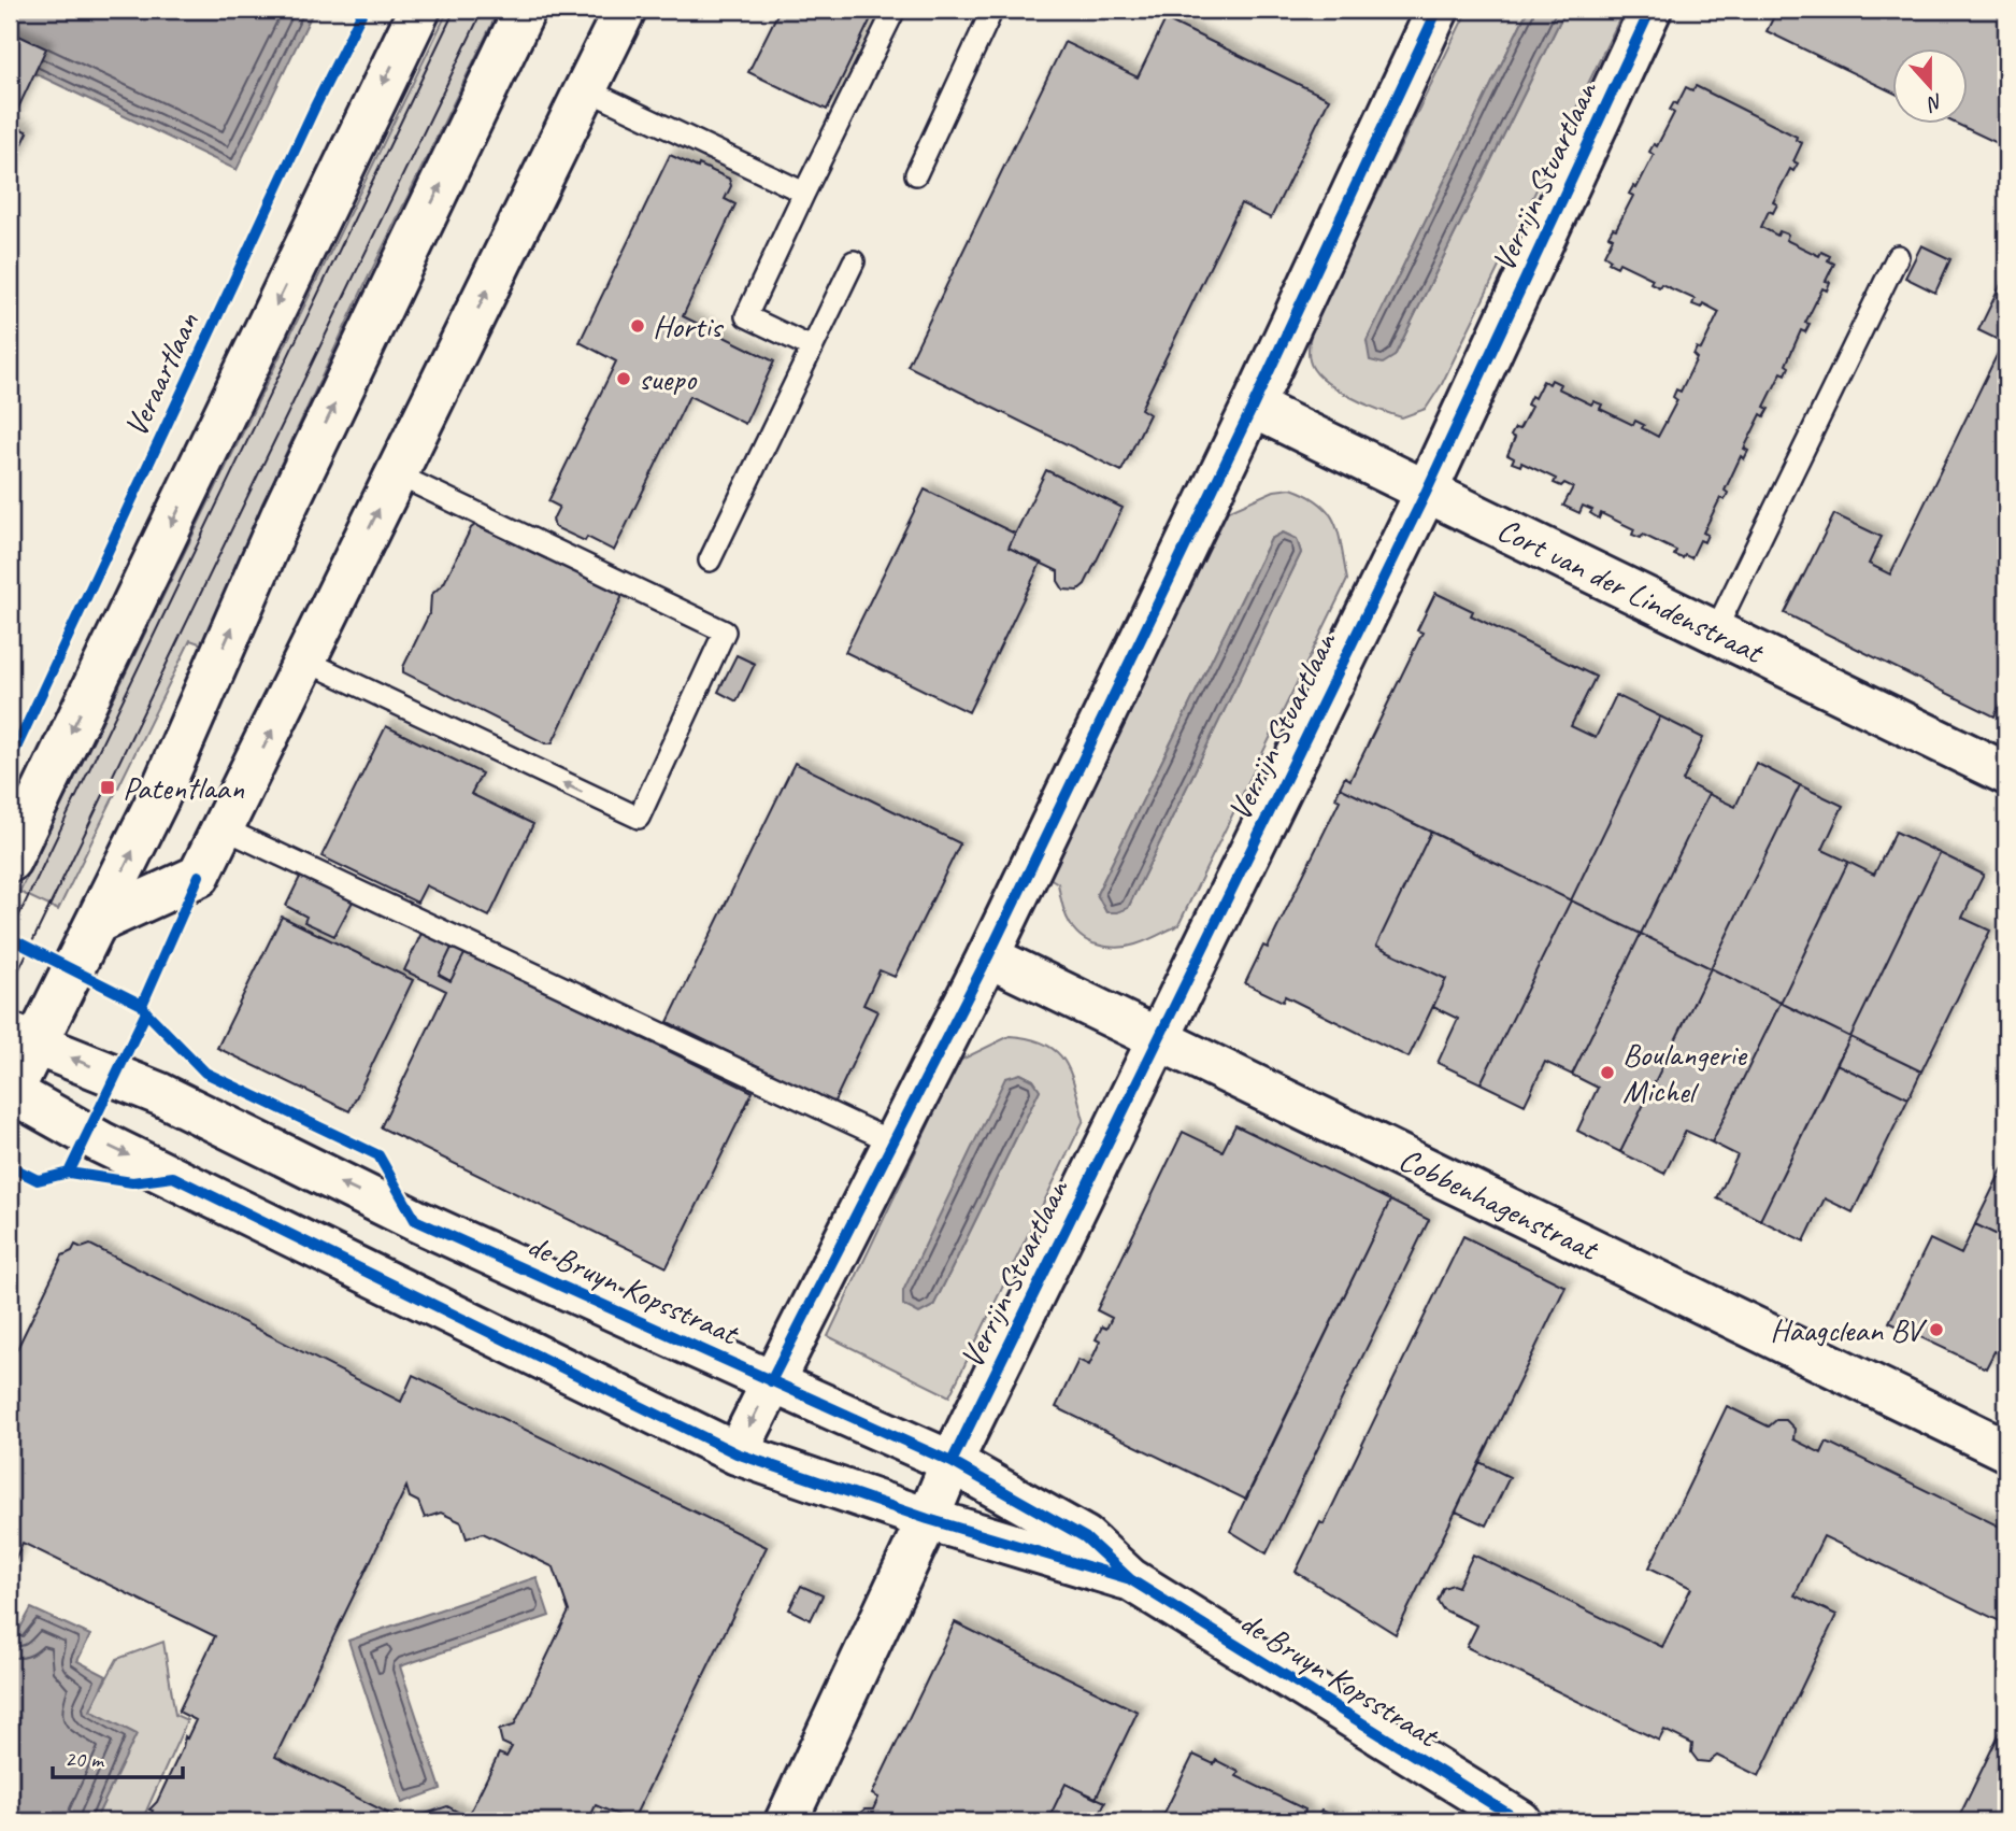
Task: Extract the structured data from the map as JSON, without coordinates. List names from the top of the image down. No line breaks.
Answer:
{"streets":{"street":["Verrijn Stuartlaan","Cort van der Lindenstraat","Cobbenhagenstraat","de Bruyn Kopsstraat"],"cycle path":["Veraartlaan"]},"crossings":[["Verrijn Stuartlaan","Cort van der Lindenstraat"],["Verrijn Stuartlaan","Cobbenhagenstraat"],["Verrijn Stuartlaan","de Bruyn Kopsstraat"]],"places":{"other":["Hortis","suepo","Boulangerie Michel","Haagclean BV"],"transit":["Patentlaan"]},"scale_bar":"20 m","north":"bottom"}
